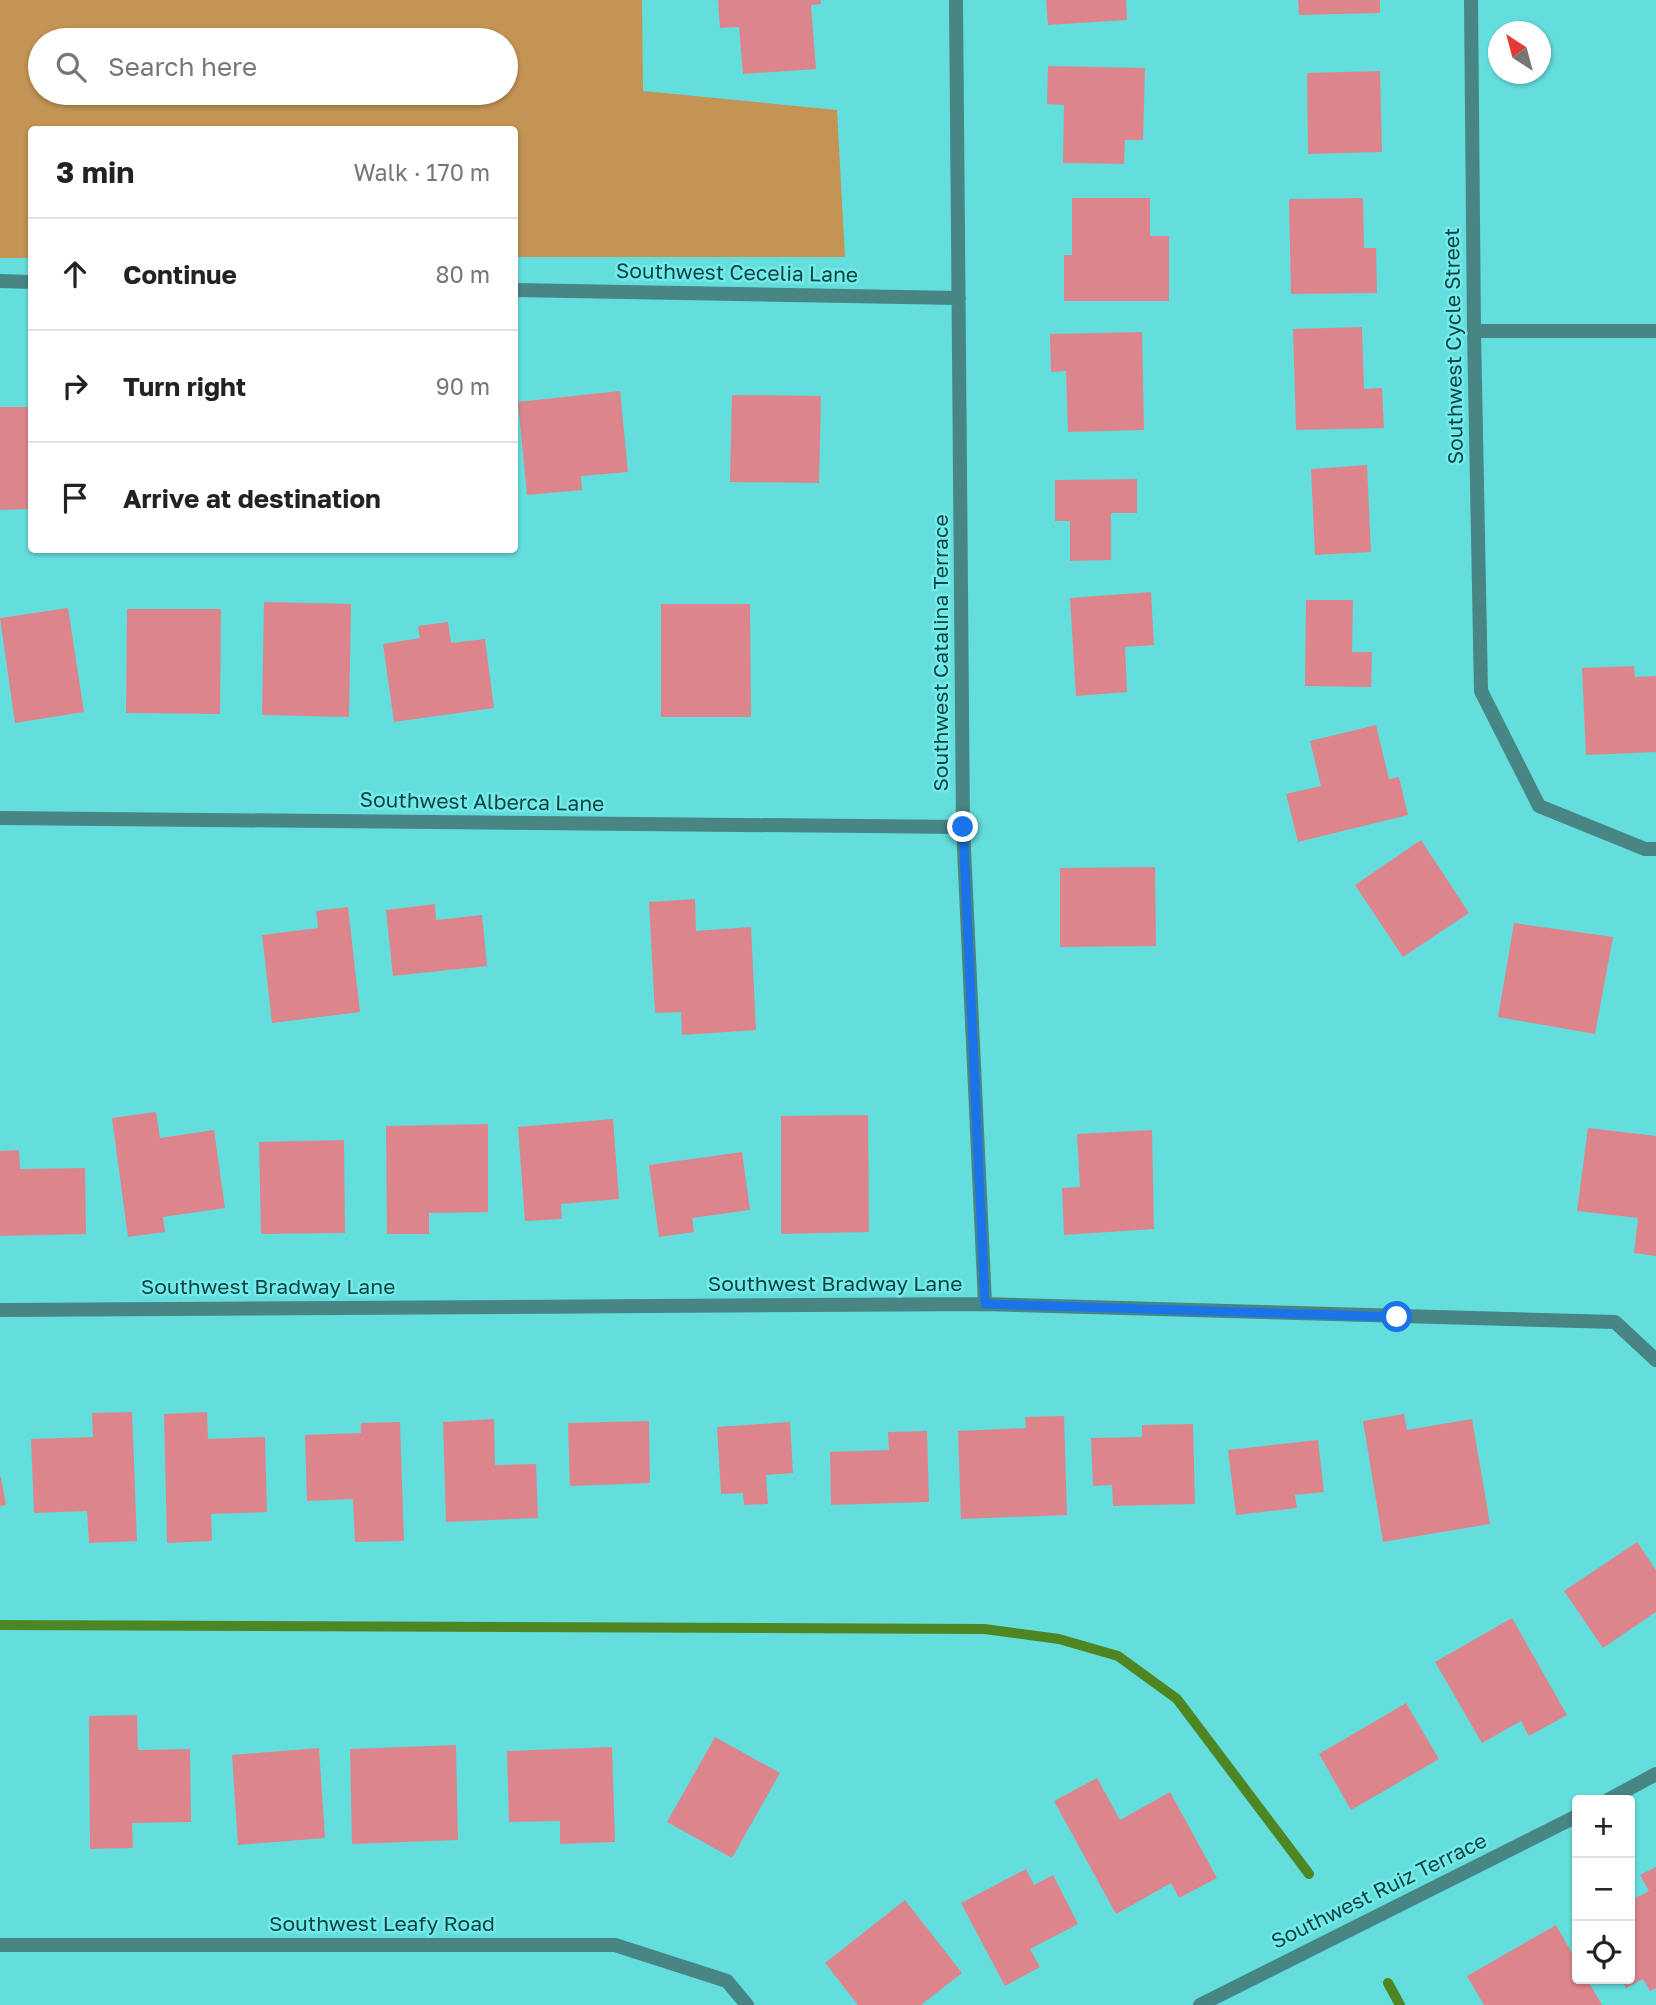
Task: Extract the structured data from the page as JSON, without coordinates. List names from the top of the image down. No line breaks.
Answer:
{"streets":{"street":["Southwest Cecelia Lane","Southwest Cycle Street","Southwest Catalina Terrace","Southwest Alberca Lane","Southwest Bradway Lane","Southwest Ruiz Terrace","Southwest Leafy Road"]},"crossings":[["Southwest Cecelia Lane","Southwest Catalina Terrace"],["Southwest Catalina Terrace","Southwest Alberca Lane"],["Southwest Catalina Terrace","Southwest Bradway Lane"]],"north":"top left","page":{"search":"Search here","heading":["3 min","Walk · 170 m"],"list":[["Continue","80 m"],["Turn right","90 m"],"Arrive at destination"],"map_buttons":["+","−"]}}
